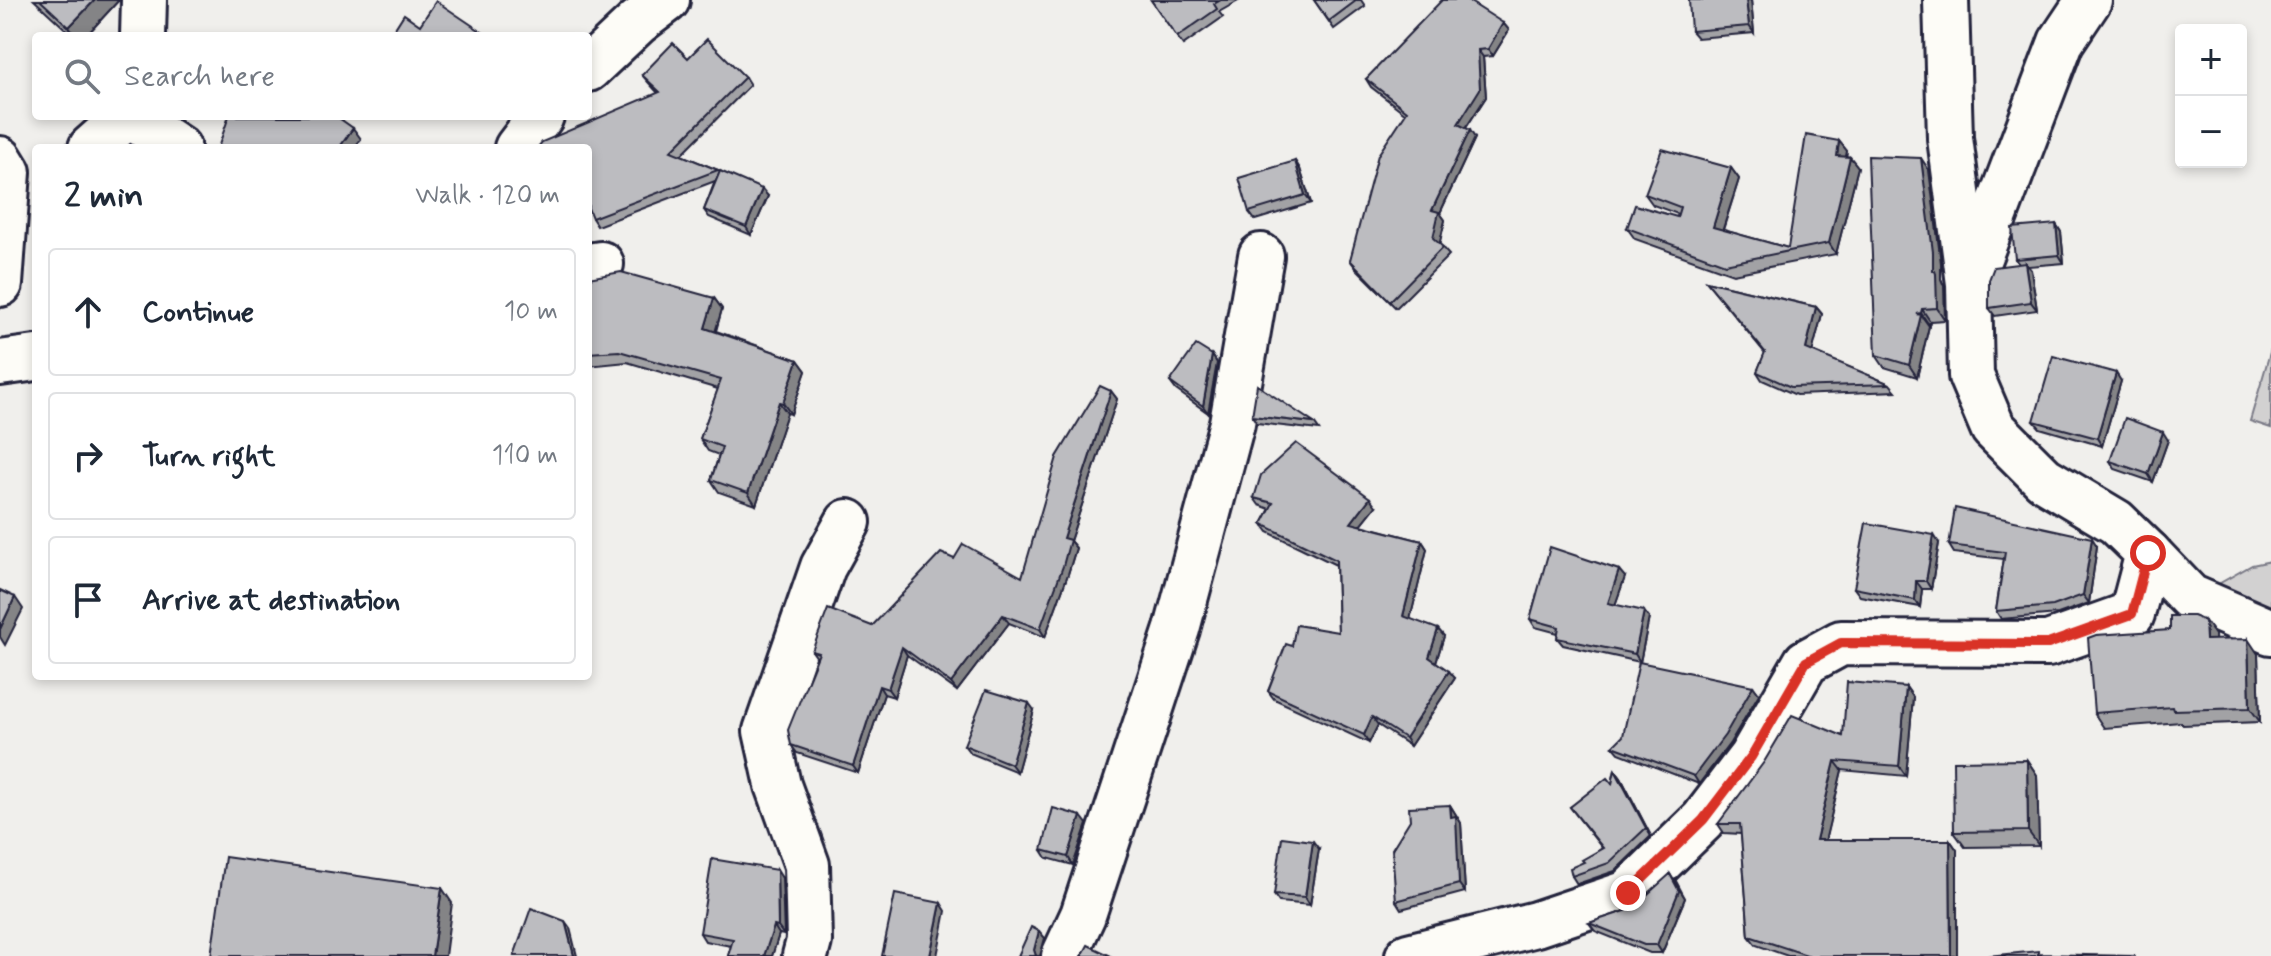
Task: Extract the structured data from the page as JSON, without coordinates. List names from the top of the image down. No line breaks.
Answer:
{"page":{"map_buttons":["+","−"],"search":"Search here","heading":["2 min","Walk · 120 m"],"list":[["Continue","10 m"],["Turn right","110 m"],"Arrive at destination"]}}
